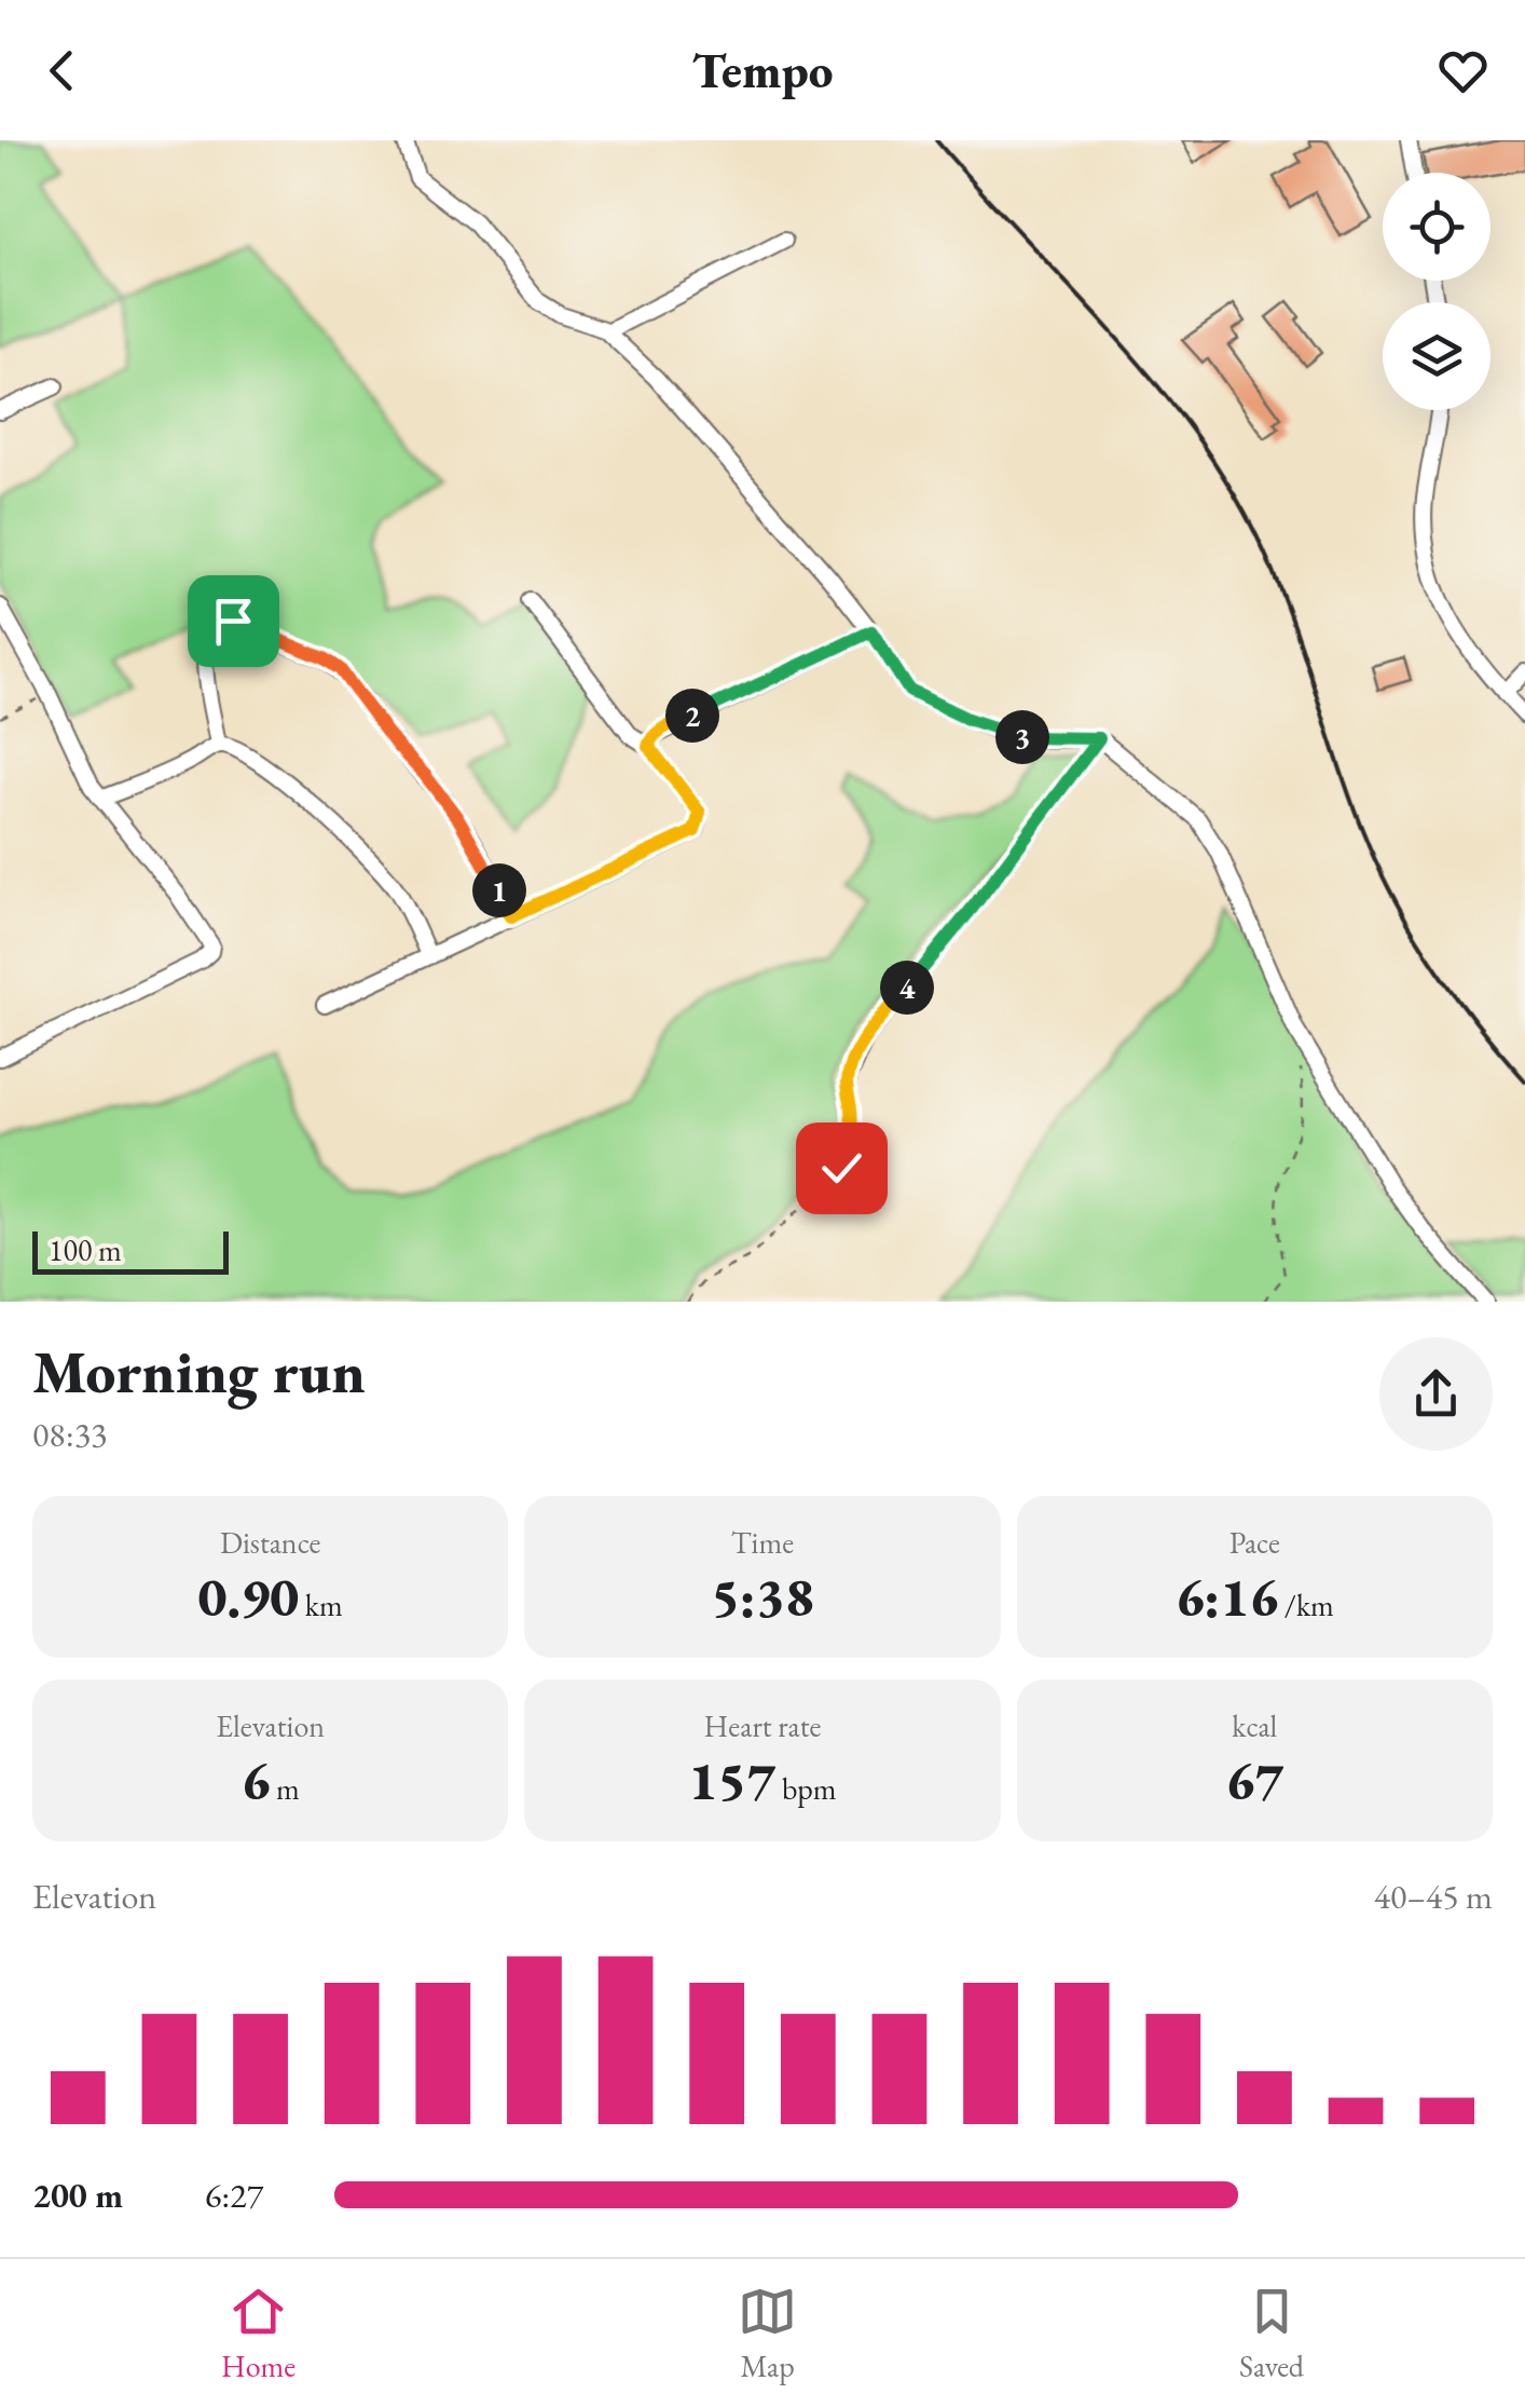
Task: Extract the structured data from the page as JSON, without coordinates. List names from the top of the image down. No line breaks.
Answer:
{"scale_bar":"100 m","page":{"header":"Tempo","pins":["2","3","1","4"],"scale":"100 m","heading":["Morning run","08:33"],"stats":[["Distance","0.90 km"],["Time","5:38"],["Pace","6:16 /km"],["Elevation","6 m"],["Heart rate","157 bpm"],["kcal","67"]],"chart":["Elevation","40–45 m"],"list":[{"name":"200 m","note":"6:27"}],"tabs":["Home","Map","Saved"]}}
